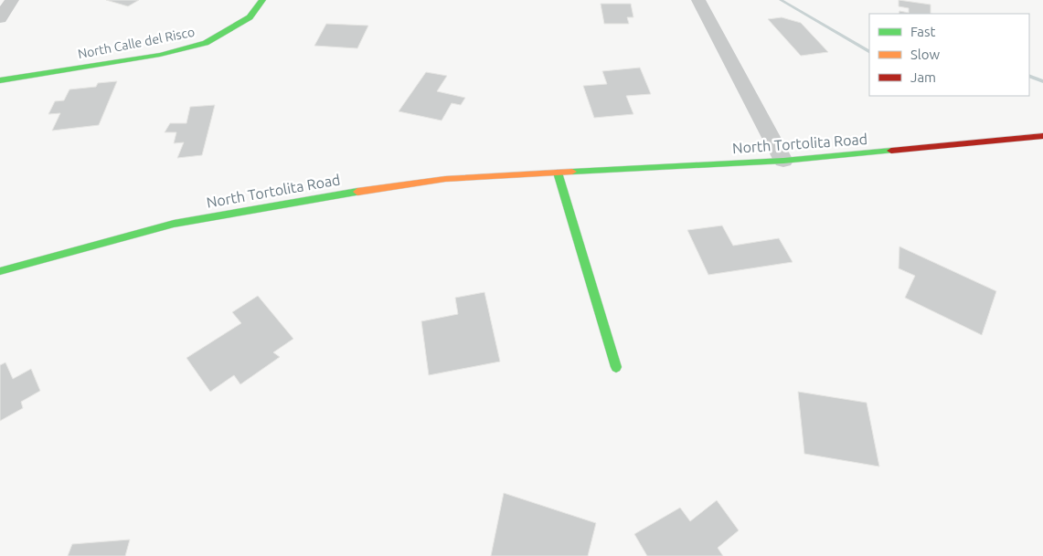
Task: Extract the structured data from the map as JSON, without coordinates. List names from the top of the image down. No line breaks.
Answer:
{"streets":{"street":["North Calle del Risco","North Tortolita Road"]},"legend":["Fast","Slow","Jam"]}
